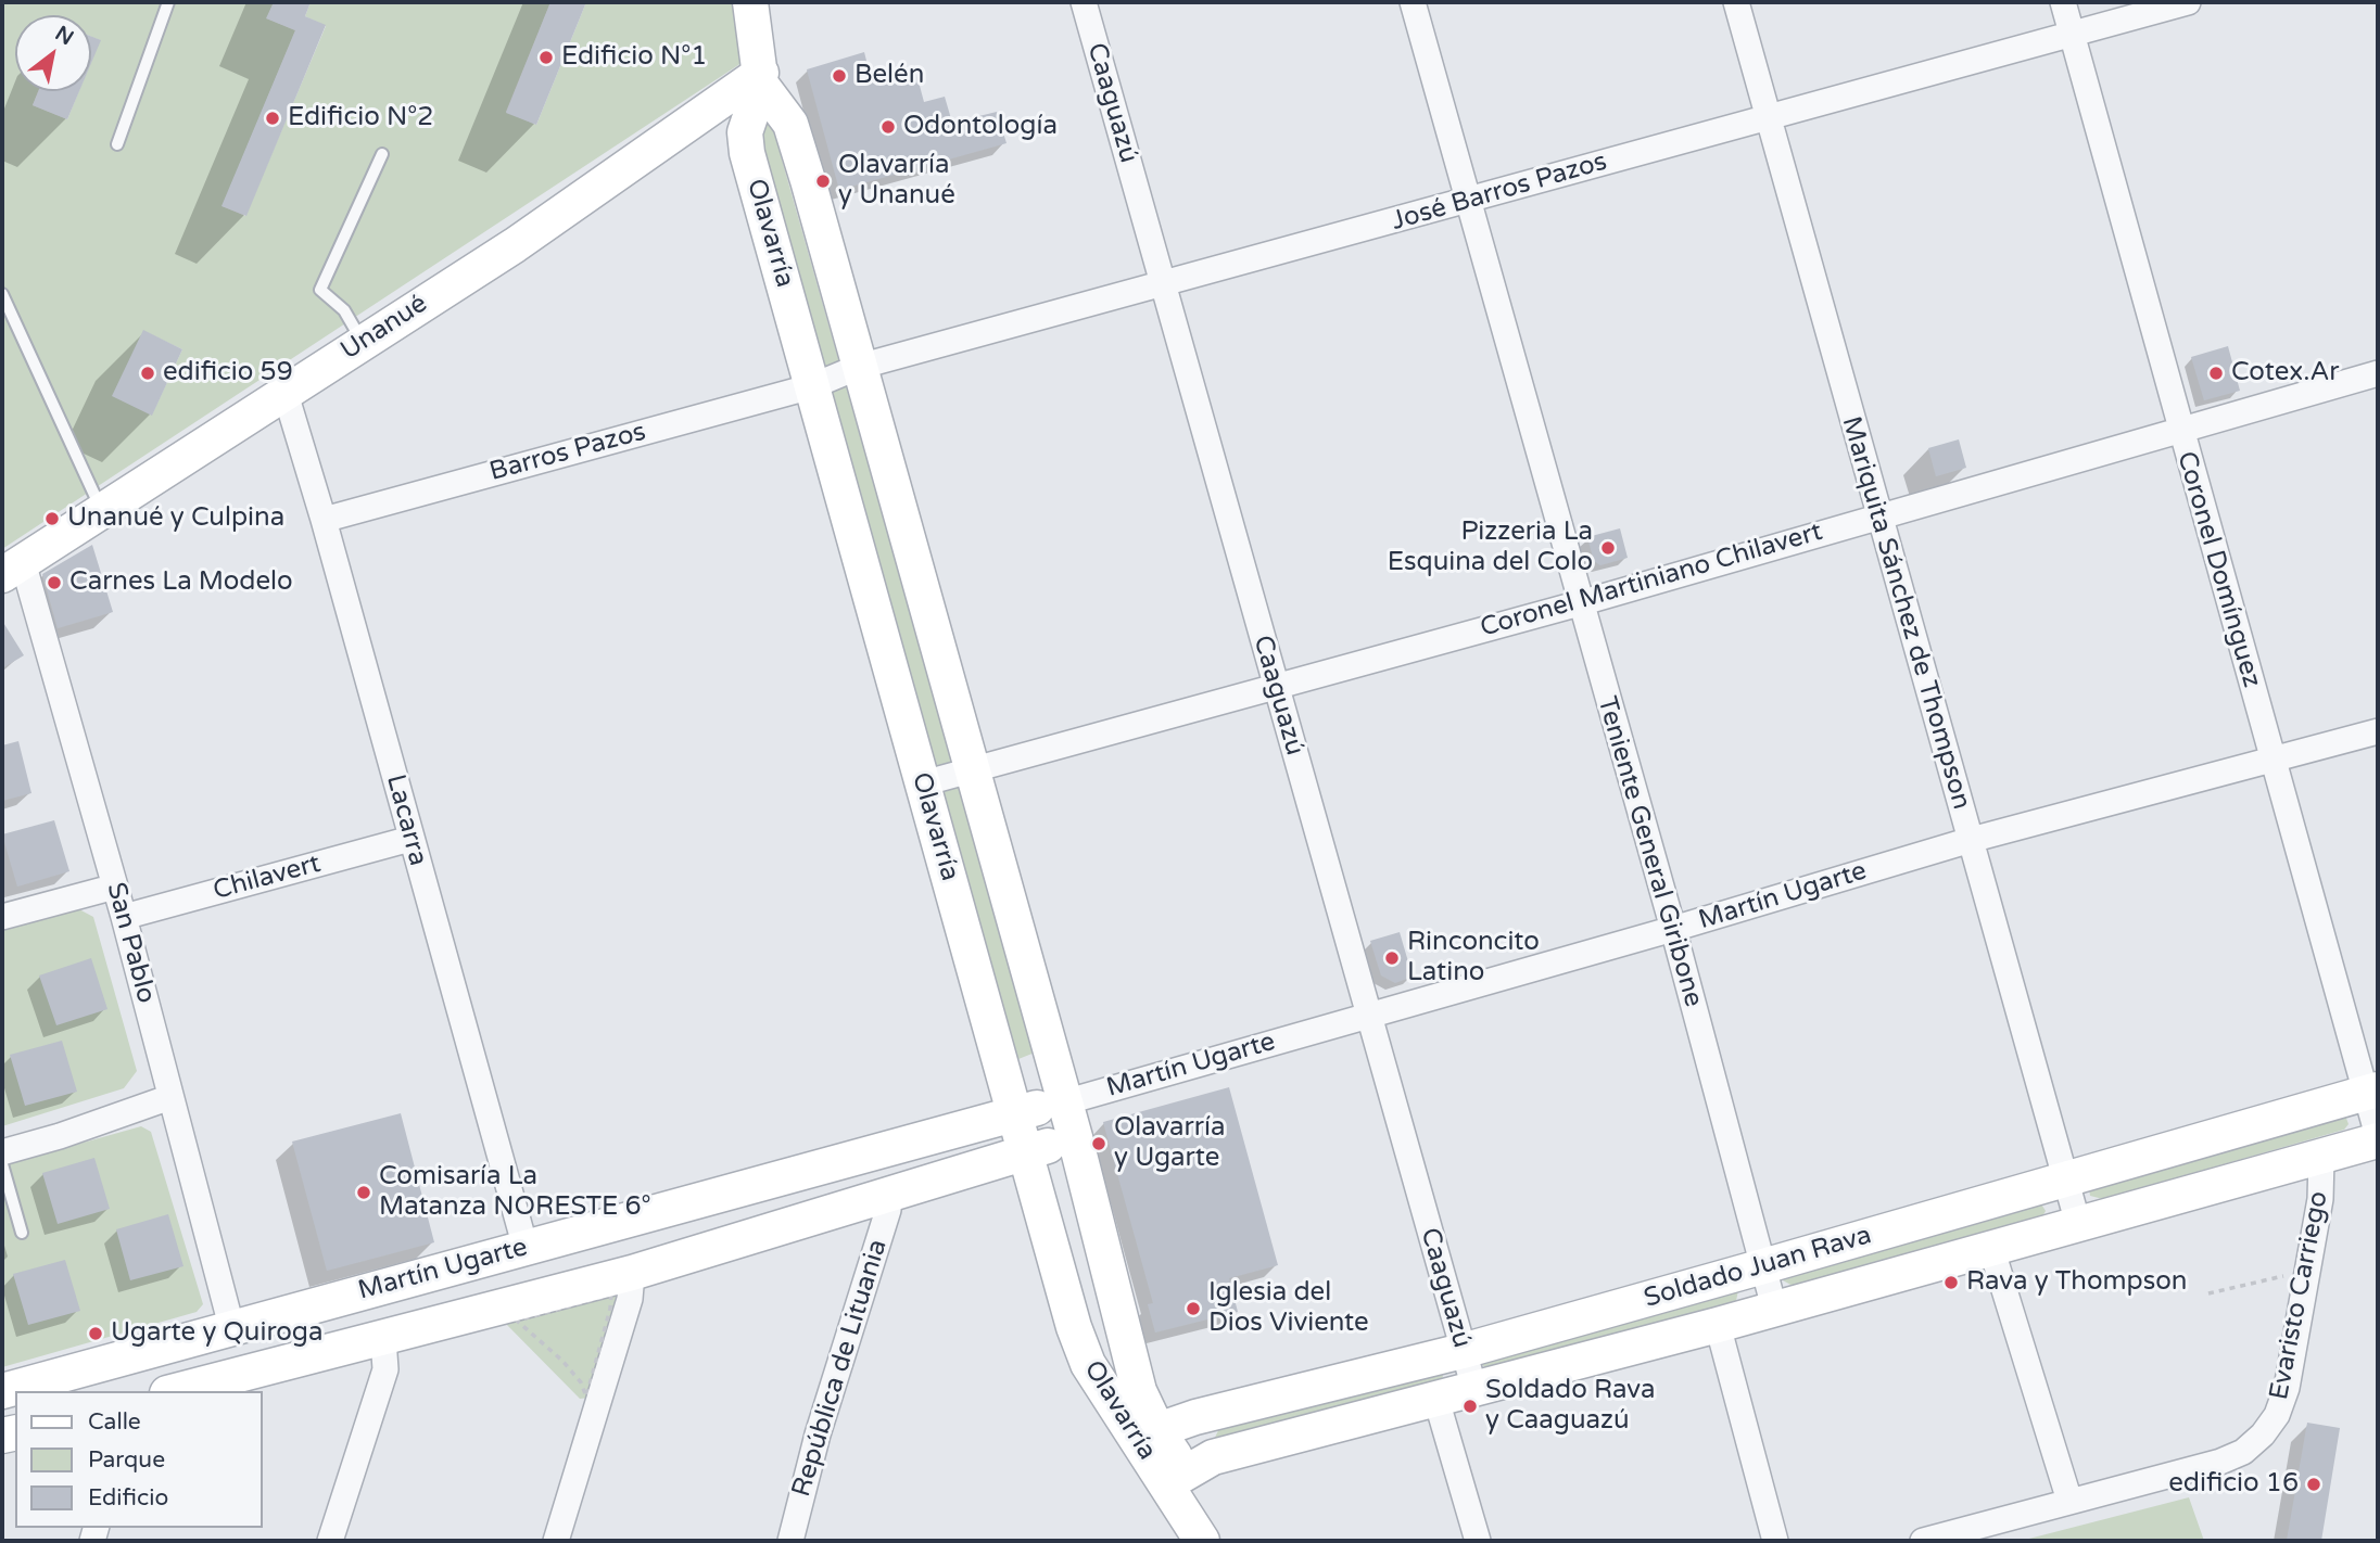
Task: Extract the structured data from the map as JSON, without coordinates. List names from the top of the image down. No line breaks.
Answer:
{"streets":{"street":["Caaguazú","José Barros Pazos","Olavarría","Unanué","Barros Pazos","Coronel Domínguez","Coronel Martiniano Chilavert","Mariquita Sánchez de Thompson","Lacarra","Teniente General Giribone","Chilavert","Martín Ugarte","San Pablo","Soldado Juan Rava","Evaristo Carriego","República de Lituania"]},"crossings":[["Caaguazú","José Barros Pazos"],["Caaguazú","Coronel Martiniano Chilavert"],["Caaguazú","Martín Ugarte"],["Caaguazú","Soldado Juan Rava"],["José Barros Pazos","Olavarría"],["José Barros Pazos","Barros Pazos"],["José Barros Pazos","Coronel Domínguez"],["José Barros Pazos","Mariquita Sánchez de Thompson"],["José Barros Pazos","Teniente General Giribone"],["Olavarría","Unanué"],["Olavarría","Barros Pazos"],["Olavarría","Coronel Martiniano Chilavert"],["Olavarría","Martín Ugarte"],["Olavarría","Soldado Juan Rava"],["Unanué","Lacarra"],["Unanué","San Pablo"],["Barros Pazos","Lacarra"],["Coronel Domínguez","Coronel Martiniano Chilavert"],["Coronel Domínguez","Martín Ugarte"],["Coronel Domínguez","Soldado Juan Rava"],["Coronel Martiniano Chilavert","Mariquita Sánchez de Thompson"],["Coronel Martiniano Chilavert","Teniente General Giribone"],["Mariquita Sánchez de Thompson","Martín Ugarte"],["Mariquita Sánchez de Thompson","Soldado Juan Rava"],["Lacarra","Chilavert"],["Lacarra","Martín Ugarte"],["Teniente General Giribone","Martín Ugarte"],["Teniente General Giribone","Soldado Juan Rava"],["Chilavert","San Pablo"],["Martín Ugarte","San Pablo"],["Martín Ugarte","República de Lituania"],["Soldado Juan Rava","Evaristo Carriego"]],"places":["Edificio N°1","Belén","Edificio N°2","Odontología","Olavarría y Unanué","edificio 59","Cotex.Ar","Unanué y Culpina","Pizzeria La Esquina del Colo","Carnes La Modelo","Rinconcito Latino","Olavarría y Ugarte","Comisaría La Matanza NORESTE 6°","Rava y Thompson","Iglesia del Dios Viviente","Ugarte y Quiroga","Soldado Rava y Caaguazú","edificio 16"],"legend":["Calle","Parque","Edificio"],"north":"top right"}
